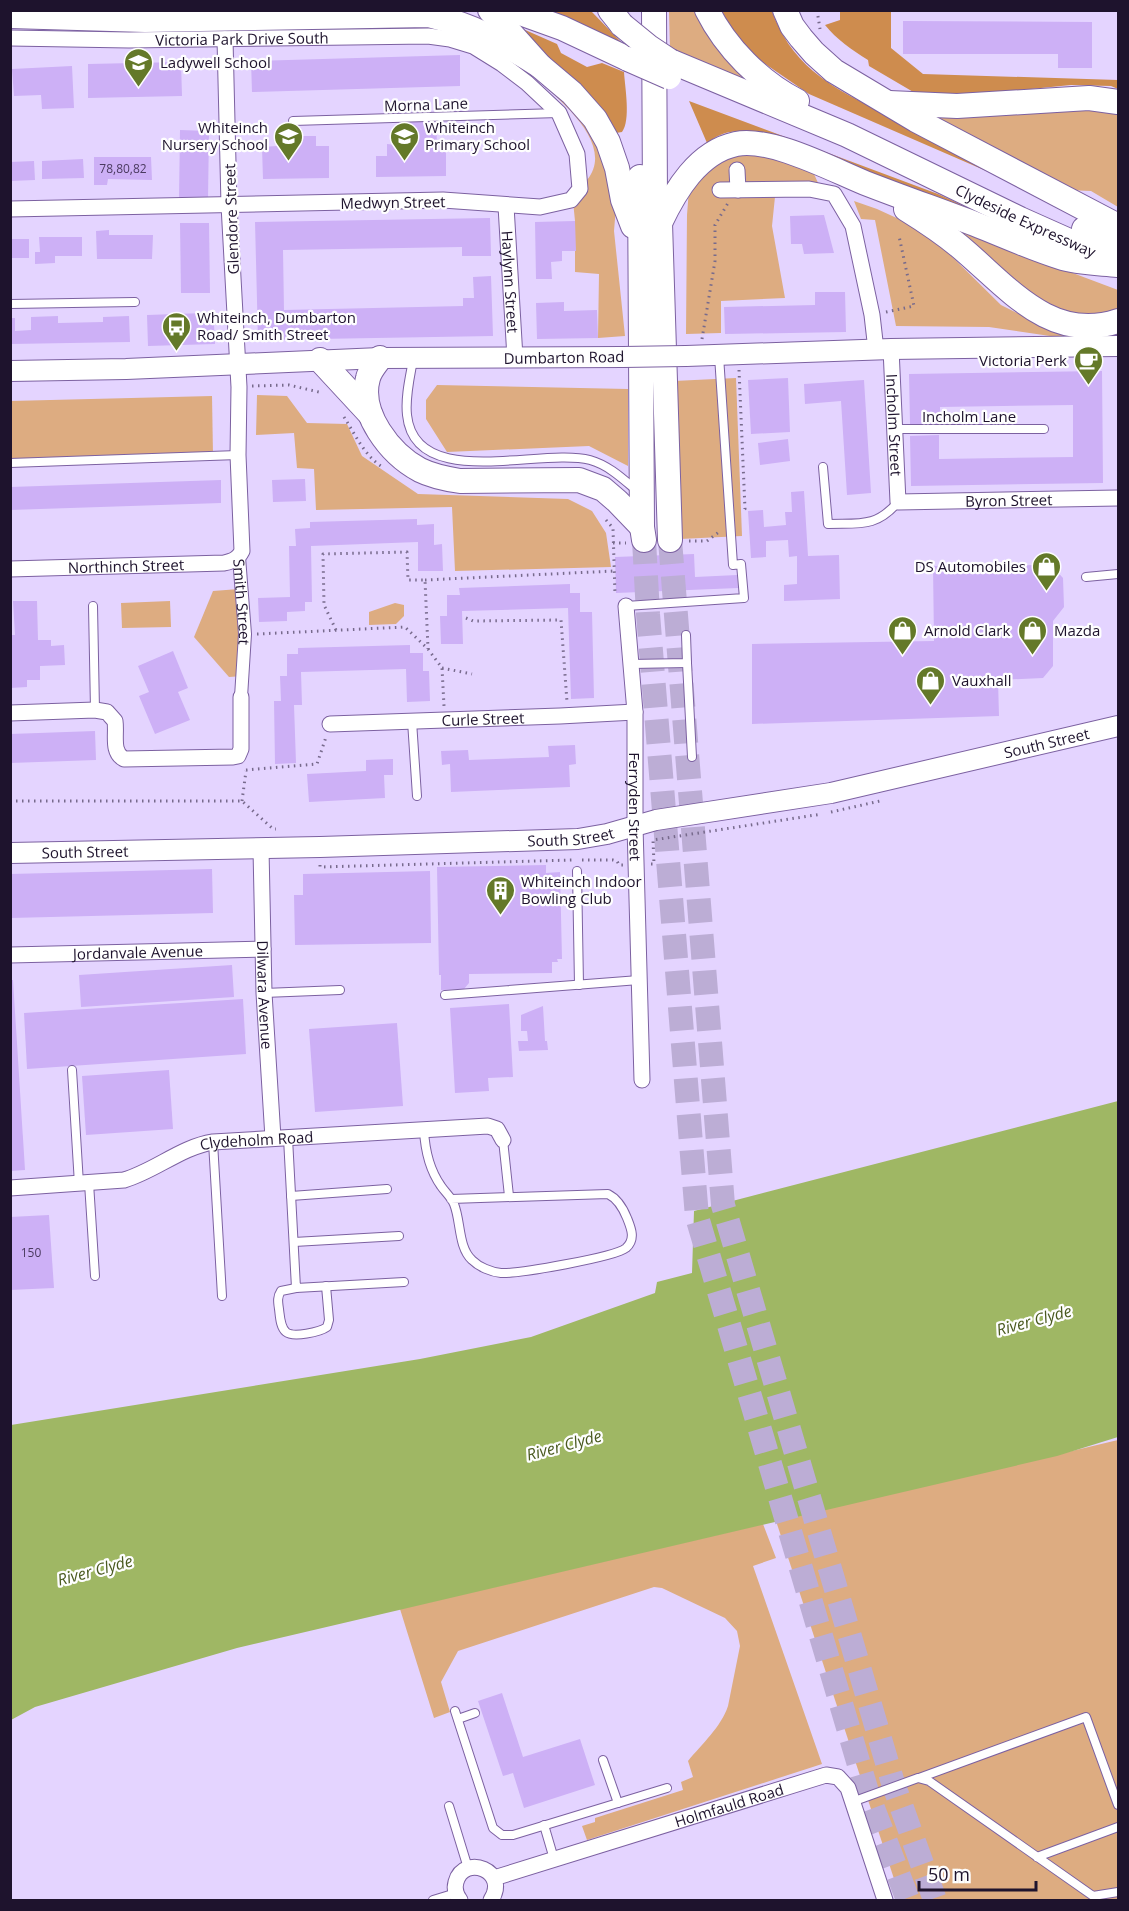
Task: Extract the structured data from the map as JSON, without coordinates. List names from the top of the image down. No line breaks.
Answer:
{"streets":{"main road":["Clydeside Expressway"],"street":["Victoria Park Drive South","Medwyn Street","Glendore Street","Haylynn Street","Dumbarton Road","Incholm Street","Byron Street","Northinch Street","Smith Street","Curle Street","South Street","Ferryden Street","Jordanvale Avenue","Dilwara Avenue","Clydeholm Road","Holmfauld Road"],"lane":["Morna Lane","Incholm Lane"]},"crossings":[["Victoria Park Drive South","Medwyn Street"],["Victoria Park Drive South","Glendore Street"],["Morna Lane","Medwyn Street"],["Medwyn Street","Glendore Street"],["Medwyn Street","Haylynn Street"],["Glendore Street","Dumbarton Road"],["Glendore Street","Smith Street"],["Haylynn Street","Dumbarton Road"],["Dumbarton Road","Incholm Street"],["Dumbarton Road","Smith Street"],["Incholm Lane","Incholm Street"],["Incholm Street","Byron Street"],["Northinch Street","Smith Street"],["Curle Street","Ferryden Street"],["South Street","Ferryden Street"],["South Street","Dilwara Avenue"],["Jordanvale Avenue","Dilwara Avenue"],["Dilwara Avenue","Clydeholm Road"]],"water":["River Clyde"],"places":{"school or university":["Ladywell School","Whiteinch Nursery School","Whiteinch Primary School"],"bus stop":["Whiteinch, Dumbarton Road/ Smith Street"],"cafe":["Victoria Perk"],"shop":["DS Automobiles","Arnold Clark","Mazda","Vauxhall"],"building":["Whiteinch Indoor Bowling Club"]},"house_numbers":["78,80,82","150"],"scale_bar":"50 m"}
